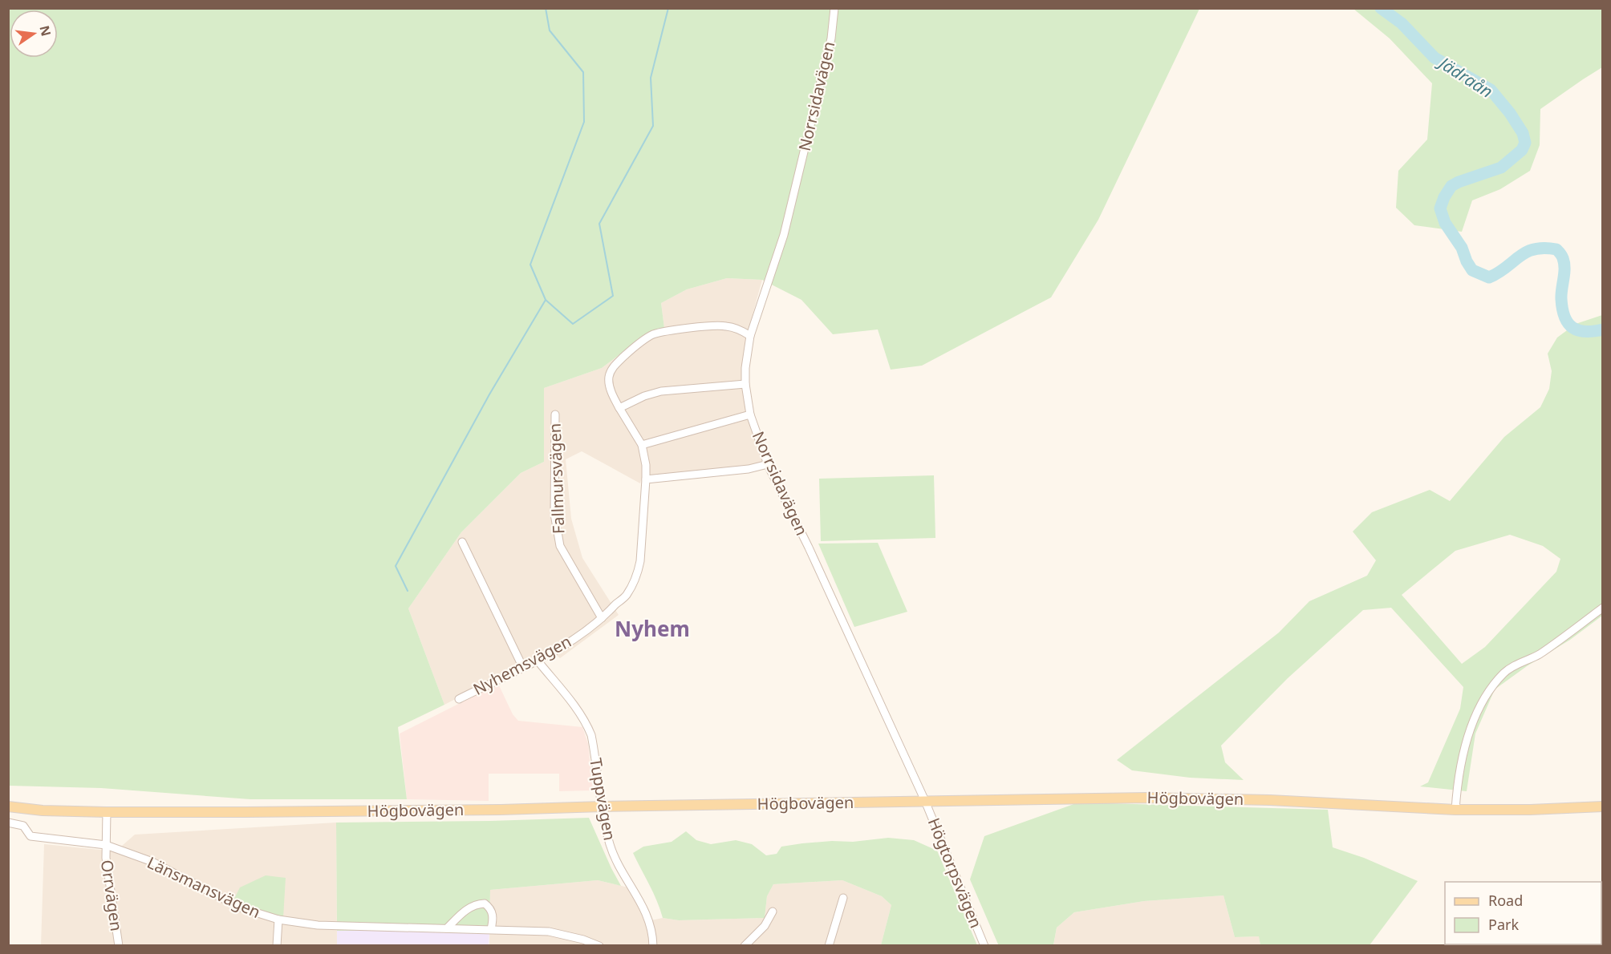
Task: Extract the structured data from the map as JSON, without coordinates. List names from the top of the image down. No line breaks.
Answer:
{"streets":{"main road":["Högbovägen"],"street":["Norrsidavägen","Fallmursvägen","Nyhemsvägen","Tuppvägen","Högtorpsvägen","Länsmansvägen","Orrvägen"]},"crossings":[["Norrsidavägen","Högbovägen"],["Norrsidavägen","Högtorpsvägen"],["Fallmursvägen","Nyhemsvägen"],["Nyhemsvägen","Tuppvägen"],["Högbovägen","Tuppvägen"],["Högbovägen","Högtorpsvägen"],["Högbovägen","Orrvägen"],["Länsmansvägen","Orrvägen"]],"districts":["Nyhem"],"water":["Jädraån"],"legend":["Road","Park"],"north":"right"}
